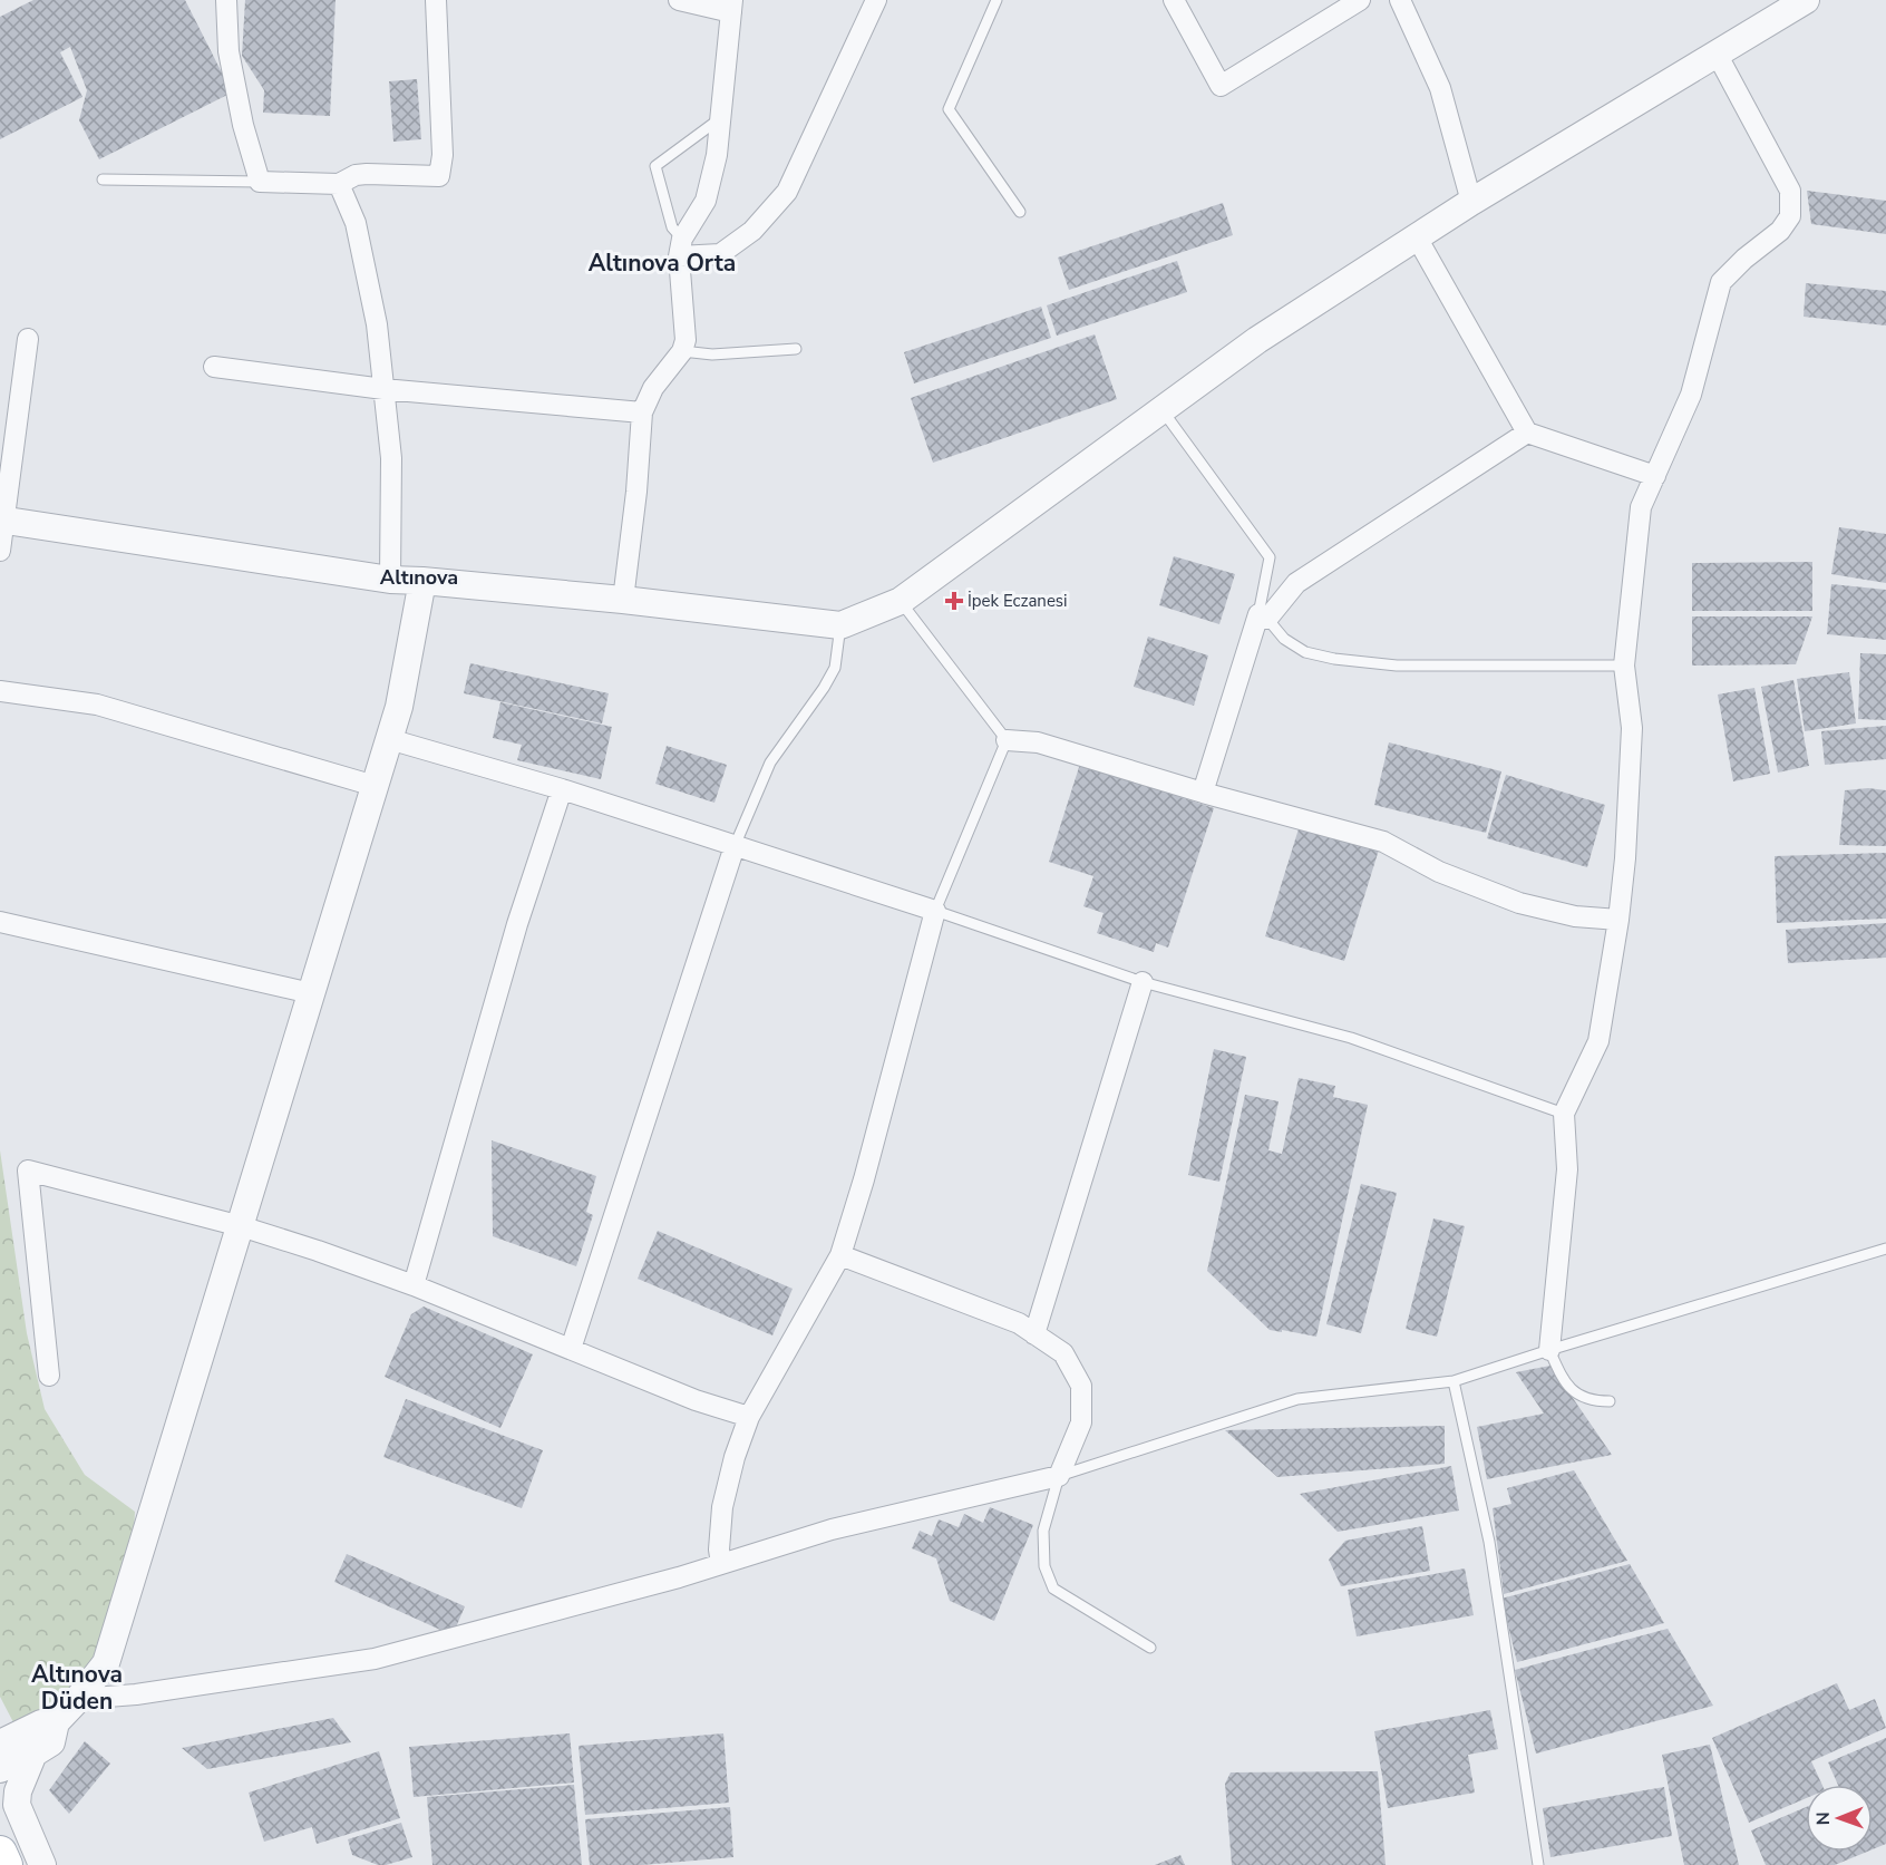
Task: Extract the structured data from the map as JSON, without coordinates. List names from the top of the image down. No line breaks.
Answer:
{"districts":["Altınova Orta","Altınova","Altınova Düden"],"places":{"health":["İpek Eczanesi"]},"north":"left"}
